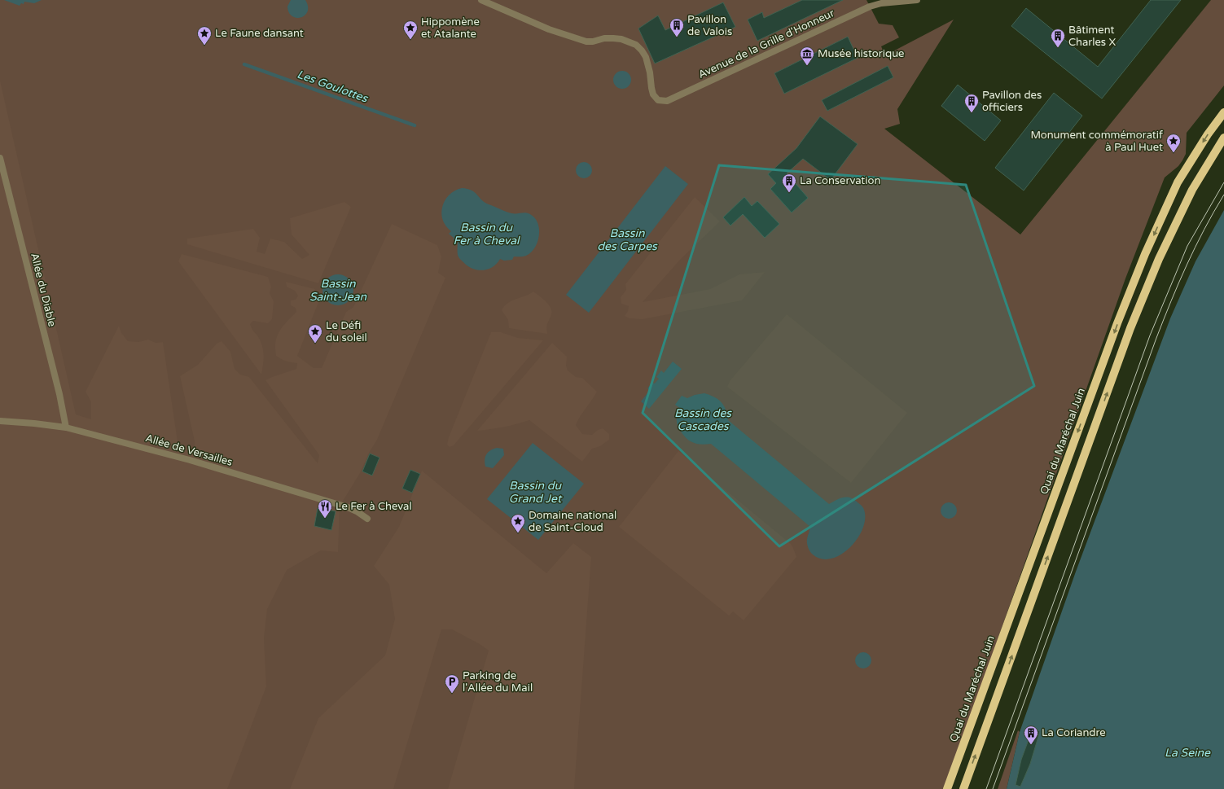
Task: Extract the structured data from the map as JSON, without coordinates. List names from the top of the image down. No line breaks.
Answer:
{"streets":{"main road":["Quai du Maréchal Juin"],"street":["Avenue de la Grille d'Honneur","Allée du Diable","Allée de Versailles"]},"crossings":[["Allée du Diable","Allée de Versailles"]],"water":["Les Goulottes","Bassin du Fer à Cheval","Bassin des Carpes","Bassin Saint-Jean","Bassin des Cascades","Bassin du Grand Jet","La Seine"],"places":{"building":["Pavillon de Valois","Bâtiment Charles X","Pavillon des officiers","La Conservation","La Coriandre"],"place":["Hippomène et Atalante","Le Faune dansant","Monument commémoratif à Paul Huet","Le Défi du soleil","Domaine national de Saint-Cloud"],"museum":["Musée historique"],"restaurant":["Le Fer à Cheval"],"parking":["Parking de l'Allée du Mail"]}}
